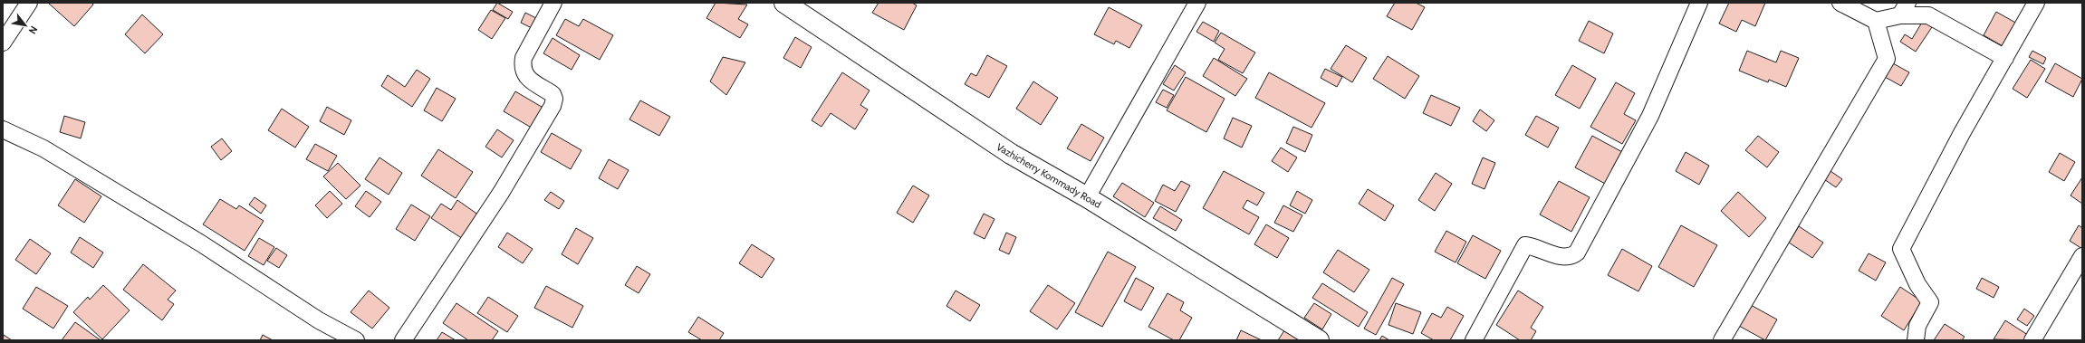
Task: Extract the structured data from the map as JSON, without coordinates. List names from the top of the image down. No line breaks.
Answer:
{"streets":{"main road":["Vazhicherry Kommady Road"]},"north":"bottom right"}
